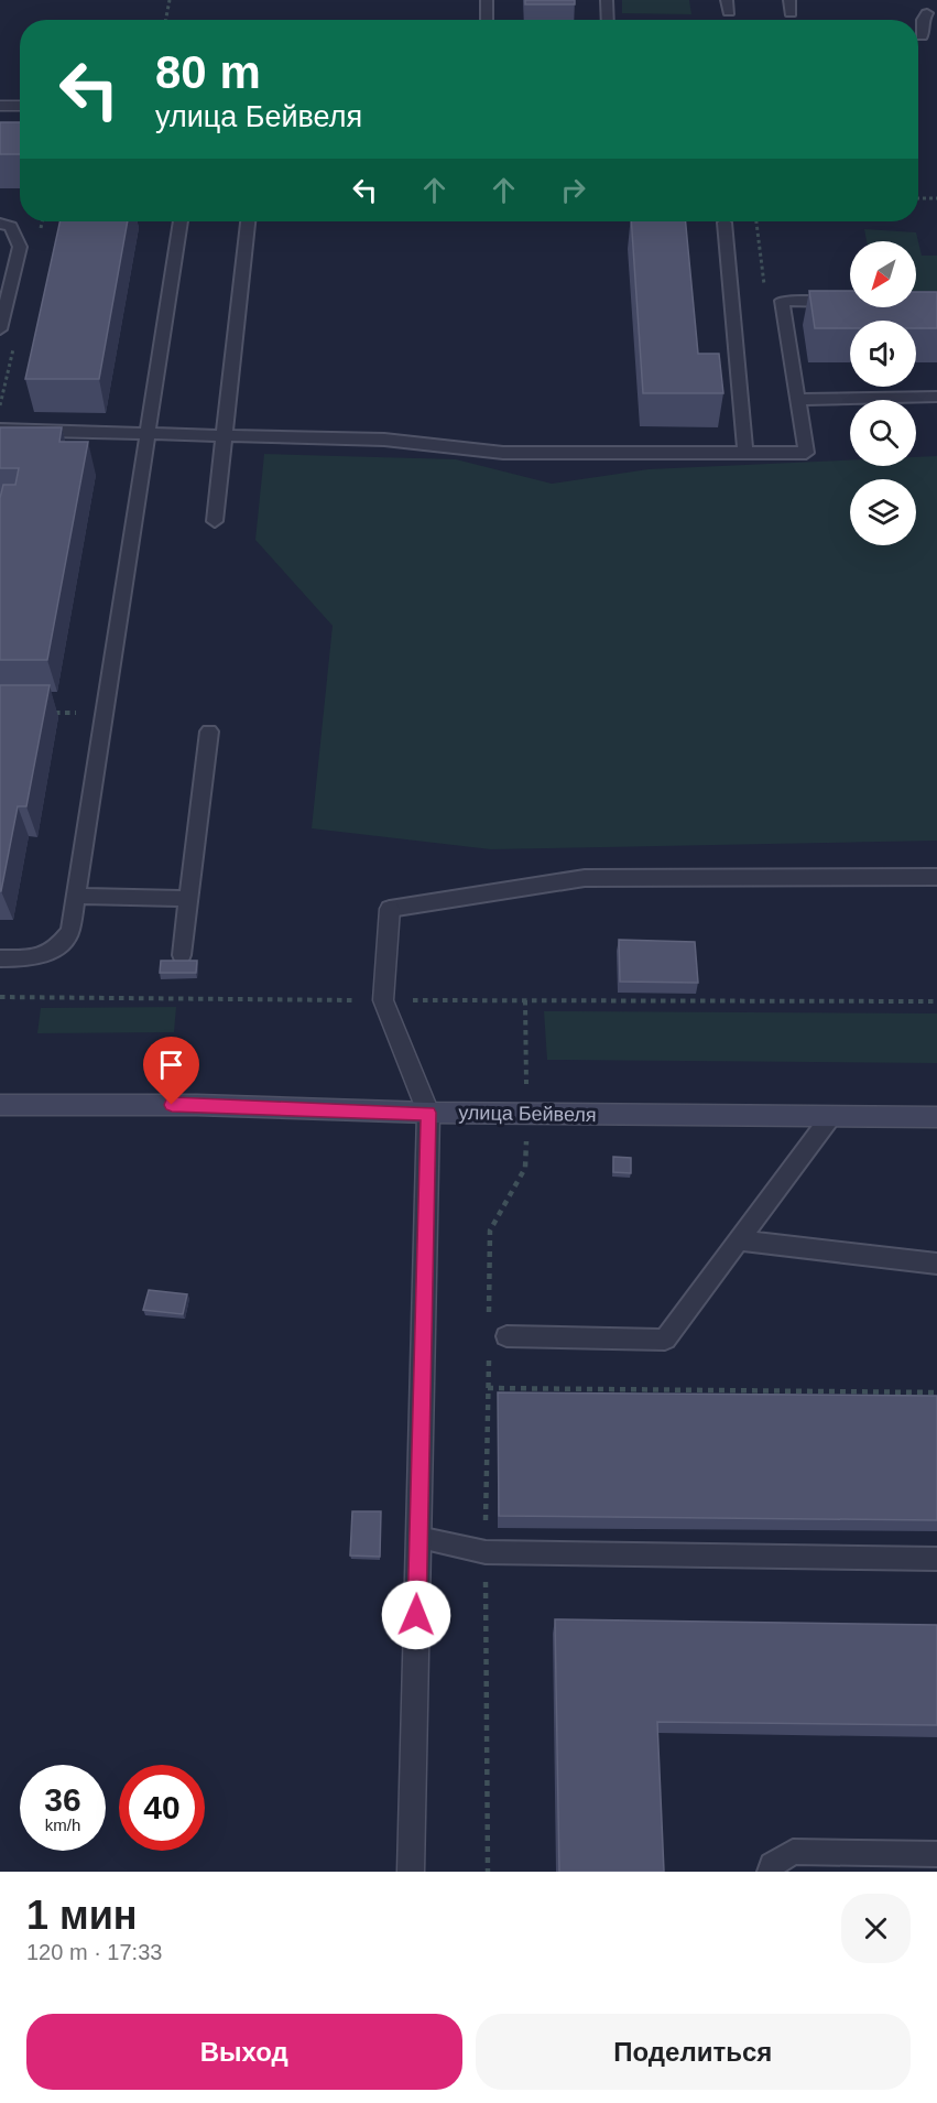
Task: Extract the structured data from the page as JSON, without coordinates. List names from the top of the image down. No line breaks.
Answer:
{"streets":{"main road":["улица Бейвеля"]},"north":"bottom left","page":{"turn":["80 m","улица Бейвеля"],"speed":"36 km/h","limit":"40","heading":["1 мин","120 m · 17:33"],"buttons":["Выход","Поделиться"]}}
